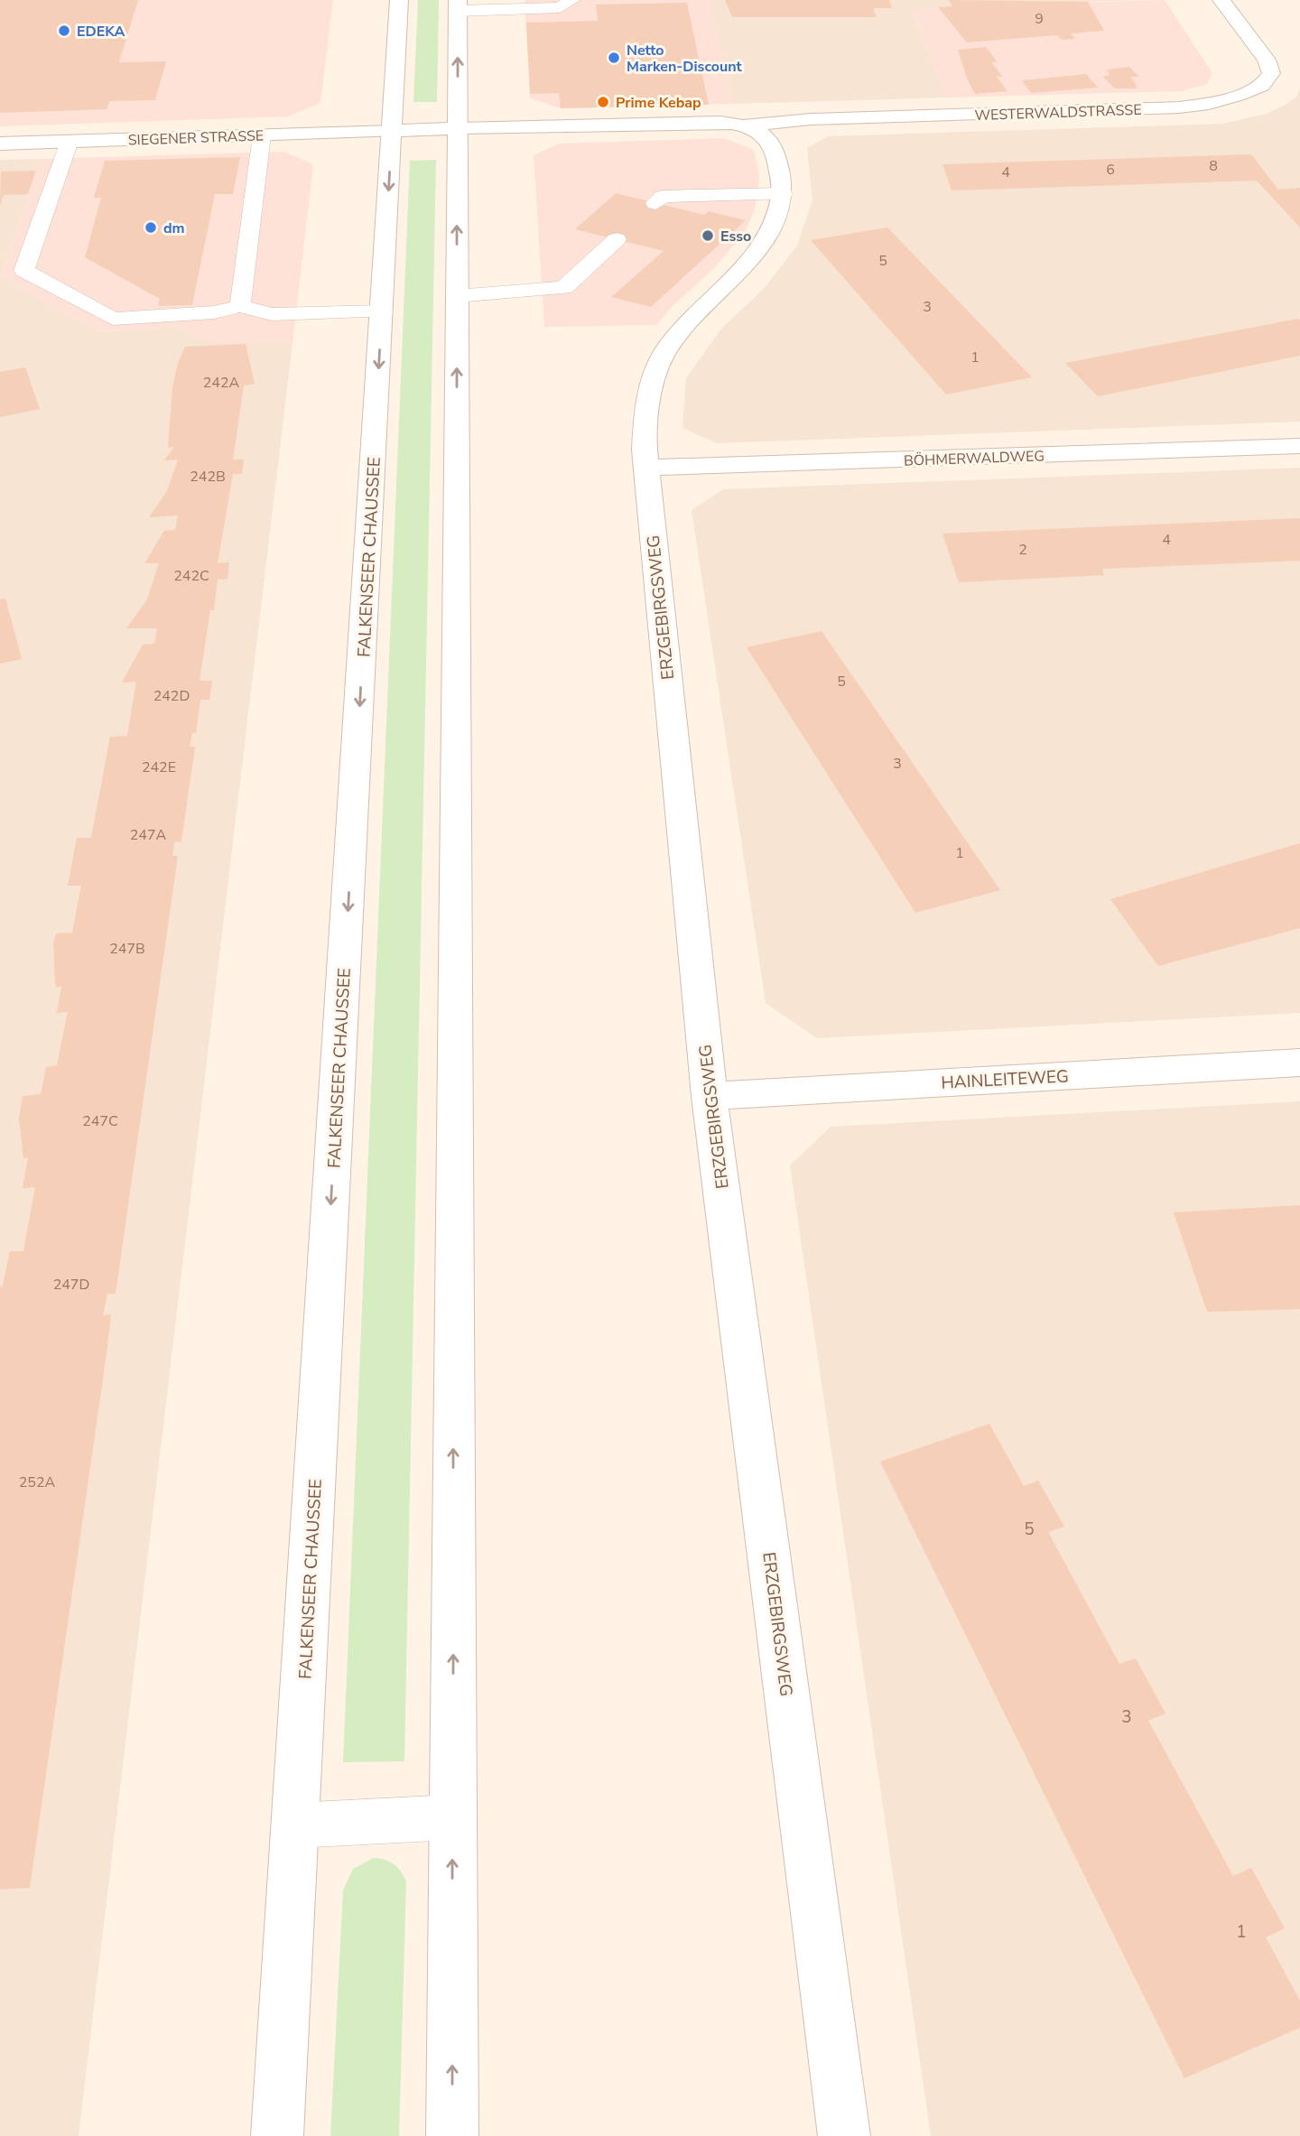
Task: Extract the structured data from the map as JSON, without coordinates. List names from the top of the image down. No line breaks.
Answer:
{"streets":{"main road":["WESTERWALDSTRASSE","SIEGENER STRASSE","BÖHMERWALDWEG","FALKENSEER CHAUSSEE","ERZGEBIRGSWEG","HAINLEITEWEG"]},"crossings":[["WESTERWALDSTRASSE","SIEGENER STRASSE"],["WESTERWALDSTRASSE","ERZGEBIRGSWEG"],["SIEGENER STRASSE","FALKENSEER CHAUSSEE"],["BÖHMERWALDWEG","ERZGEBIRGSWEG"],["ERZGEBIRGSWEG","HAINLEITEWEG"]],"places":["EDEKA","Netto Marken-Discount","Prime Kebap","dm","Esso"],"house_numbers":["9","8","6","4","5","3","1","242A","242B","4","2","242C","5","242D","3","242E","247A","1","247B","247C","247D","252A","5","3","1"]}
